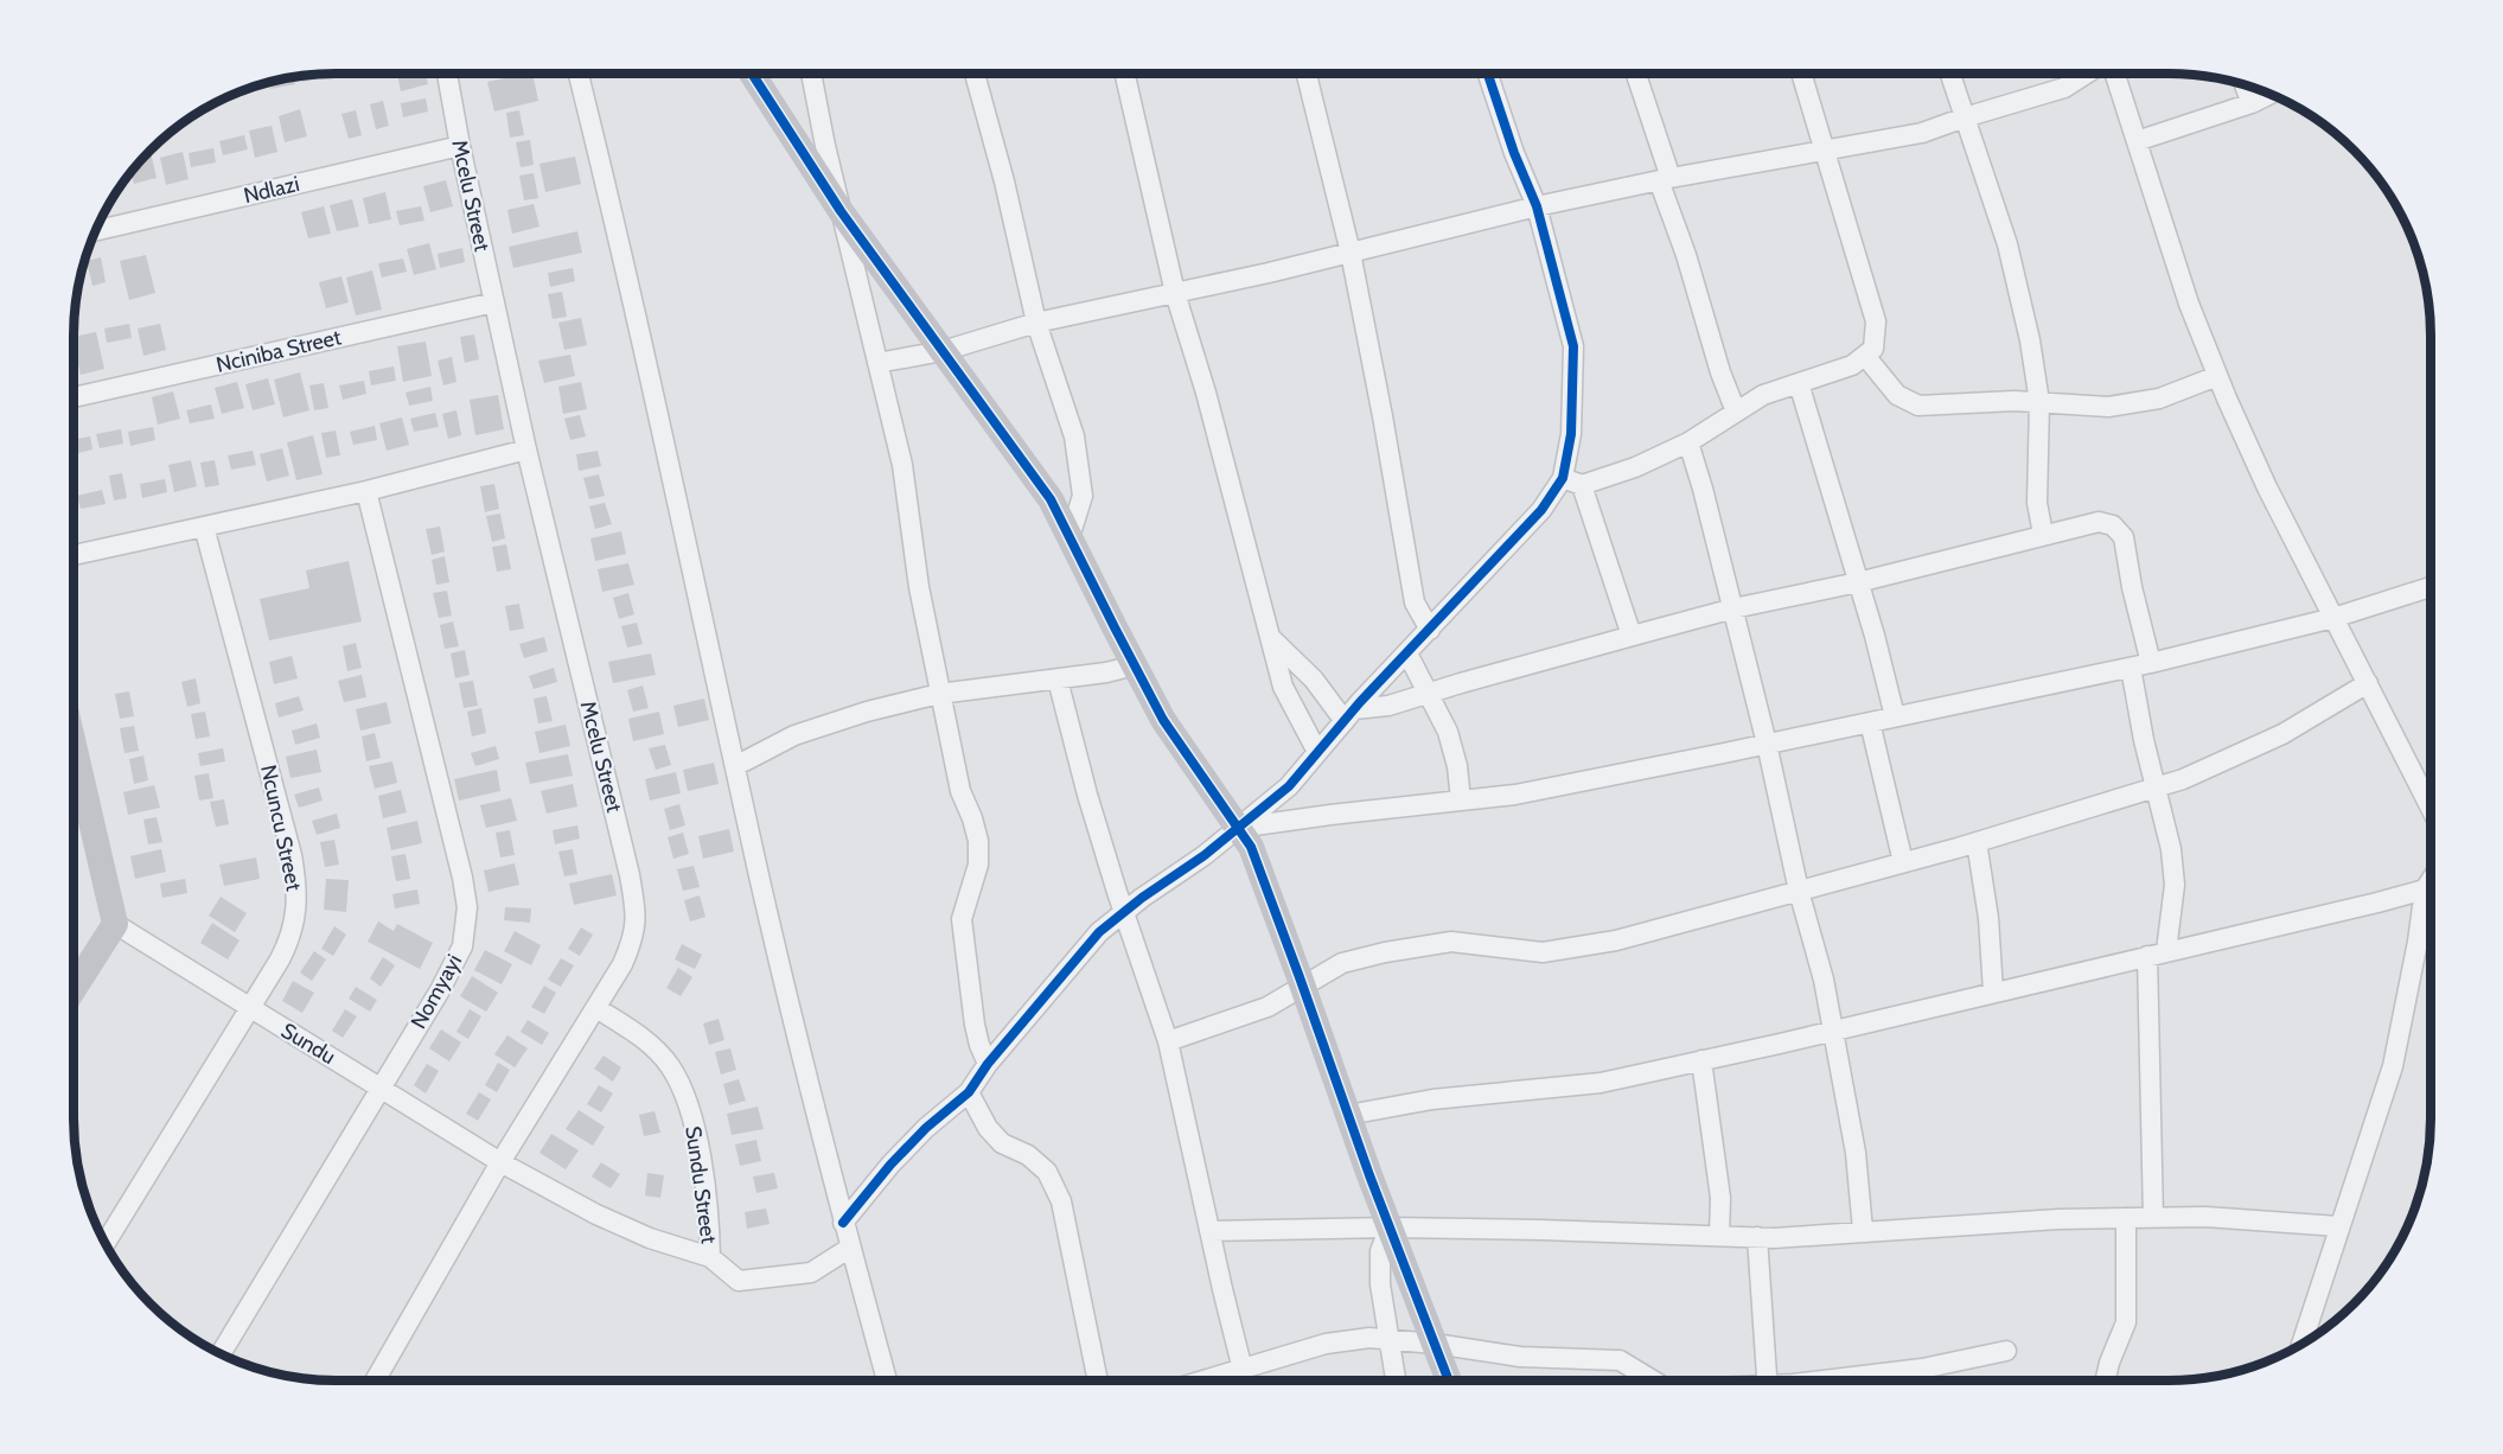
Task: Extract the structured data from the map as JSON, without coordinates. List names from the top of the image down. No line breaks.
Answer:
{"streets":{"street":["Ndlazi","Mcelu Street","Nciniba Street","Ncuncu Street","Nomyayi","Sundu","Sundu Street"]},"crossings":[["Ndlazi","Mcelu Street"],["Mcelu Street","Nciniba Street"],["Mcelu Street","Sundu"],["Mcelu Street","Sundu Street"],["Ncuncu Street","Sundu"],["Nomyayi","Sundu"],["Sundu","Sundu Street"]]}
